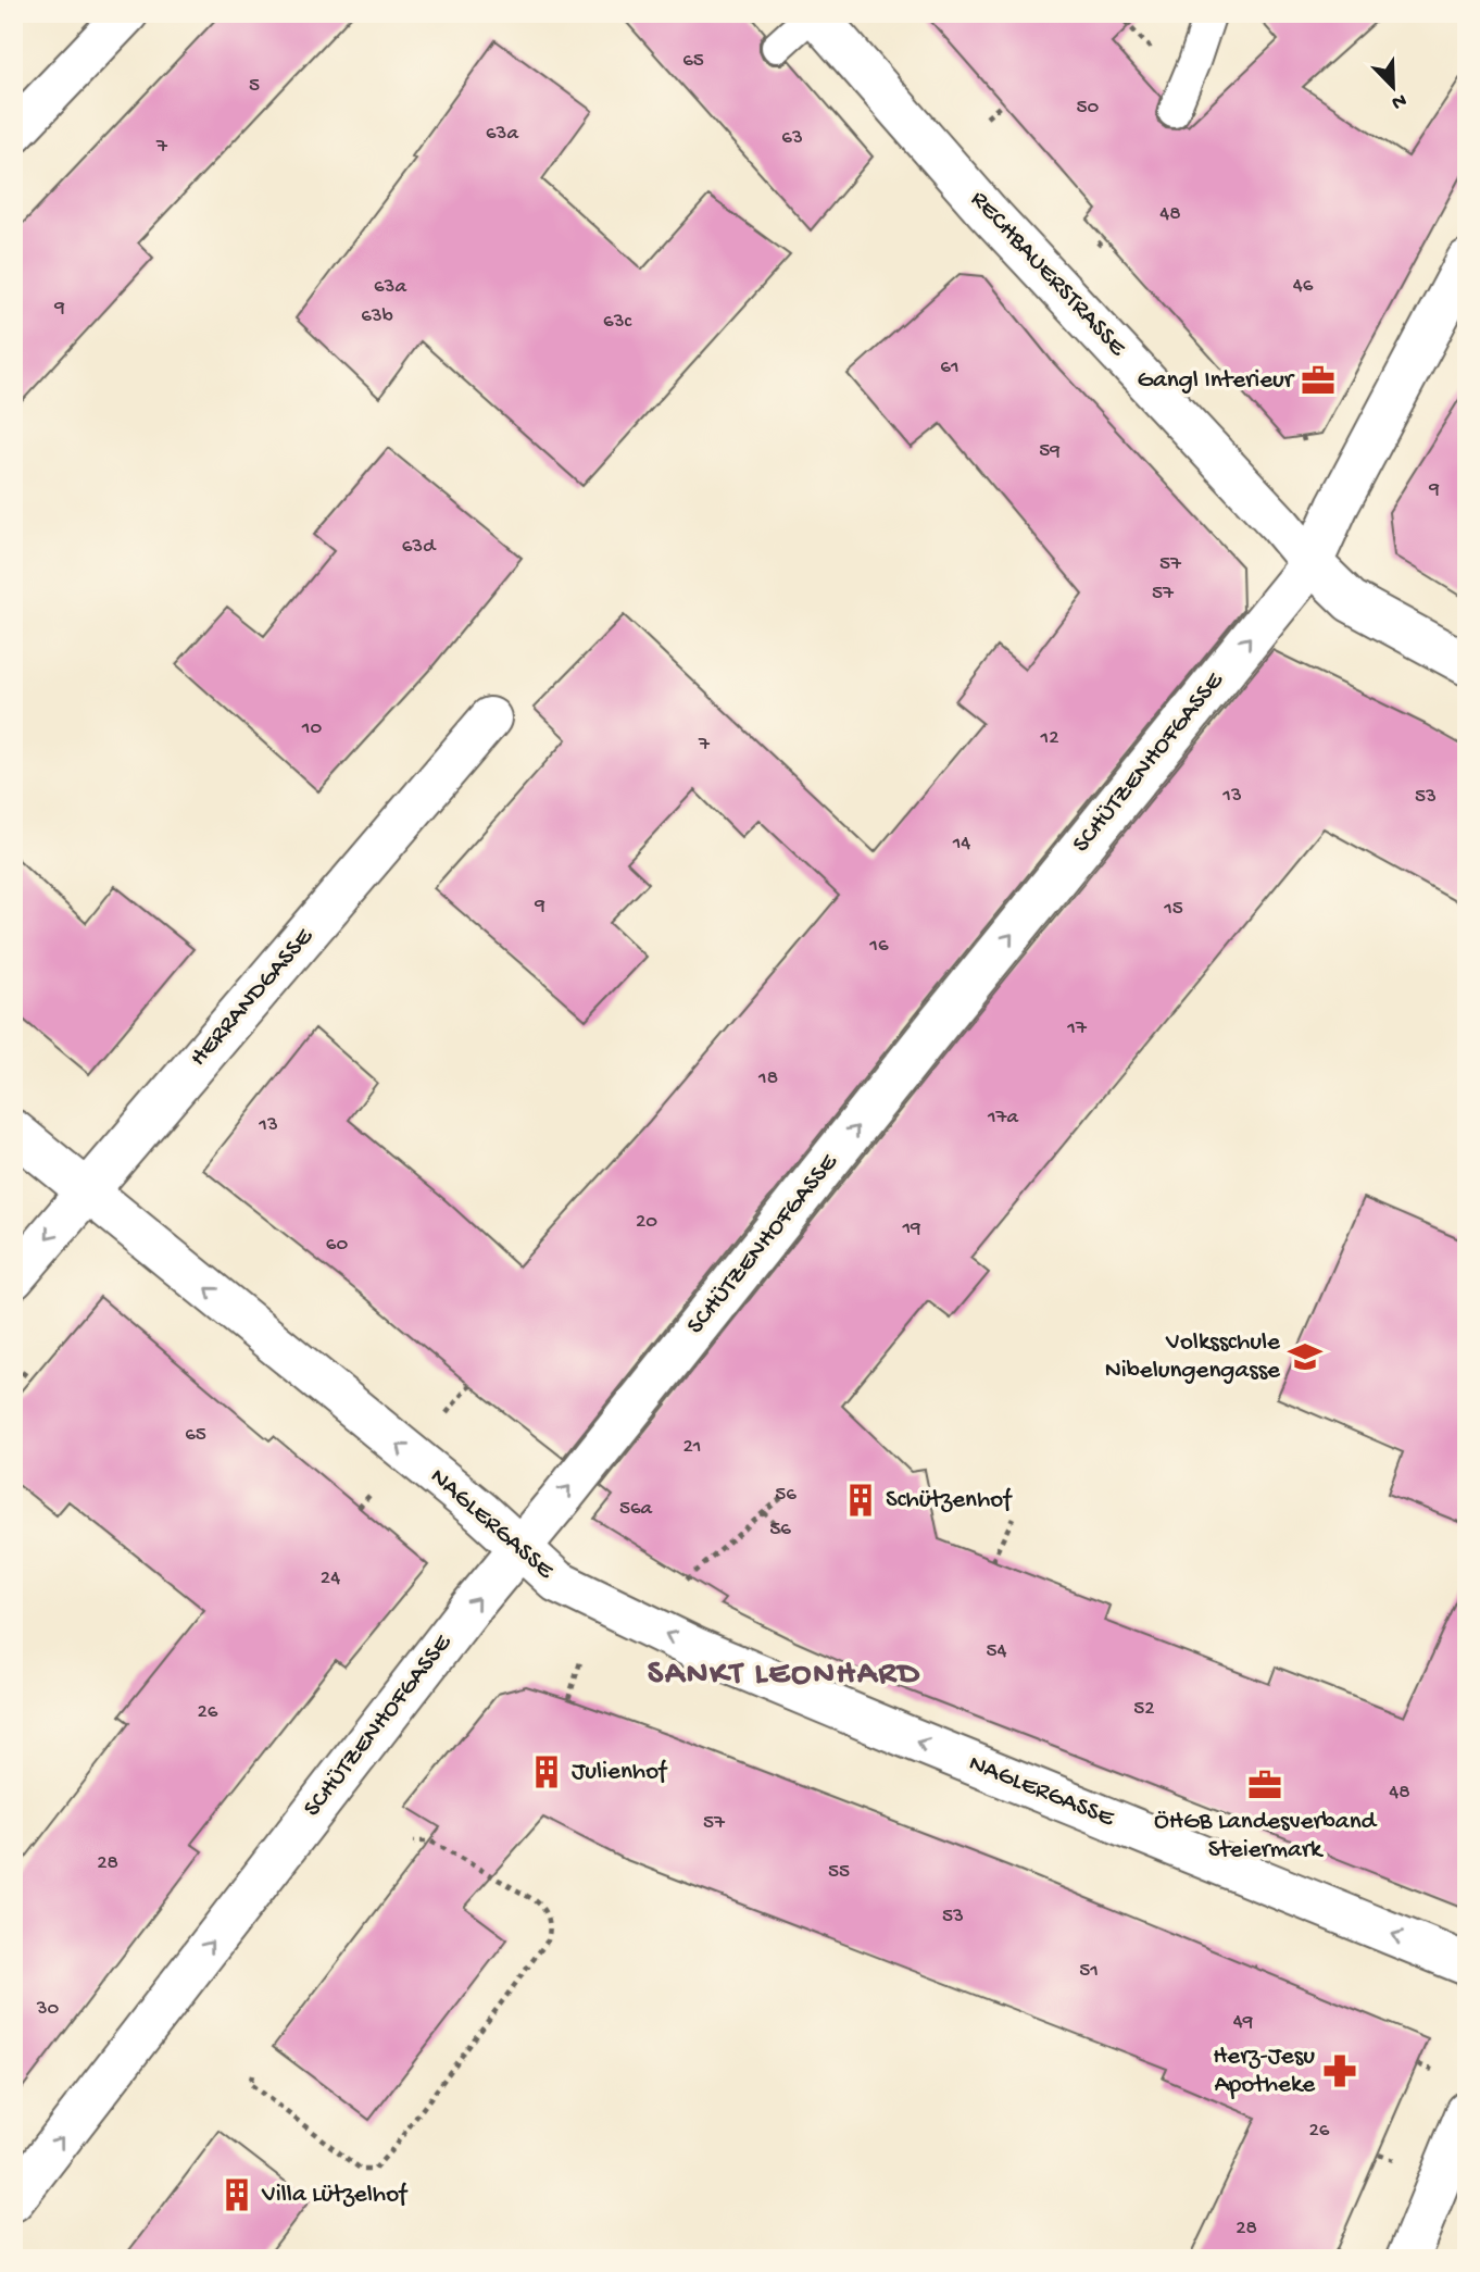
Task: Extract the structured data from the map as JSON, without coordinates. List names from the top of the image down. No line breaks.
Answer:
{"streets":{"street":["RECHBAUERSTRASSE","SCHÜTZENHOFGASSE","HERRANDGASSE","NAGLERGASSE"]},"crossings":[["RECHBAUERSTRASSE","SCHÜTZENHOFGASSE"],["SCHÜTZENHOFGASSE","NAGLERGASSE"],["HERRANDGASSE","NAGLERGASSE"]],"one_way":["SCHÜTZENHOFGASSE","NAGLERGASSE"],"districts":["SANKT LEONHARD"],"places":{"office":["Gangl Interieur","ÖHGB Landesverband Steiermark"],"school or university":["Volksschule Nibelungengasse"],"building":["Schützenhof","Julienhof","Villa Lützelhof"],"pharmacy":["Herz-Jesu Apotheke"]},"house_numbers":["65","5","50","63a","63","7","48","46","63a","9","63b","63c","61","59","9","63d","57","57","10","12","7","13","53","14","9","15","16","17","18","17a","13","20","19","60","65","21","56","56a","56","24","54","52","26","48","57","28","55","53","51","30","49","26","28"],"north":"bottom right"}
